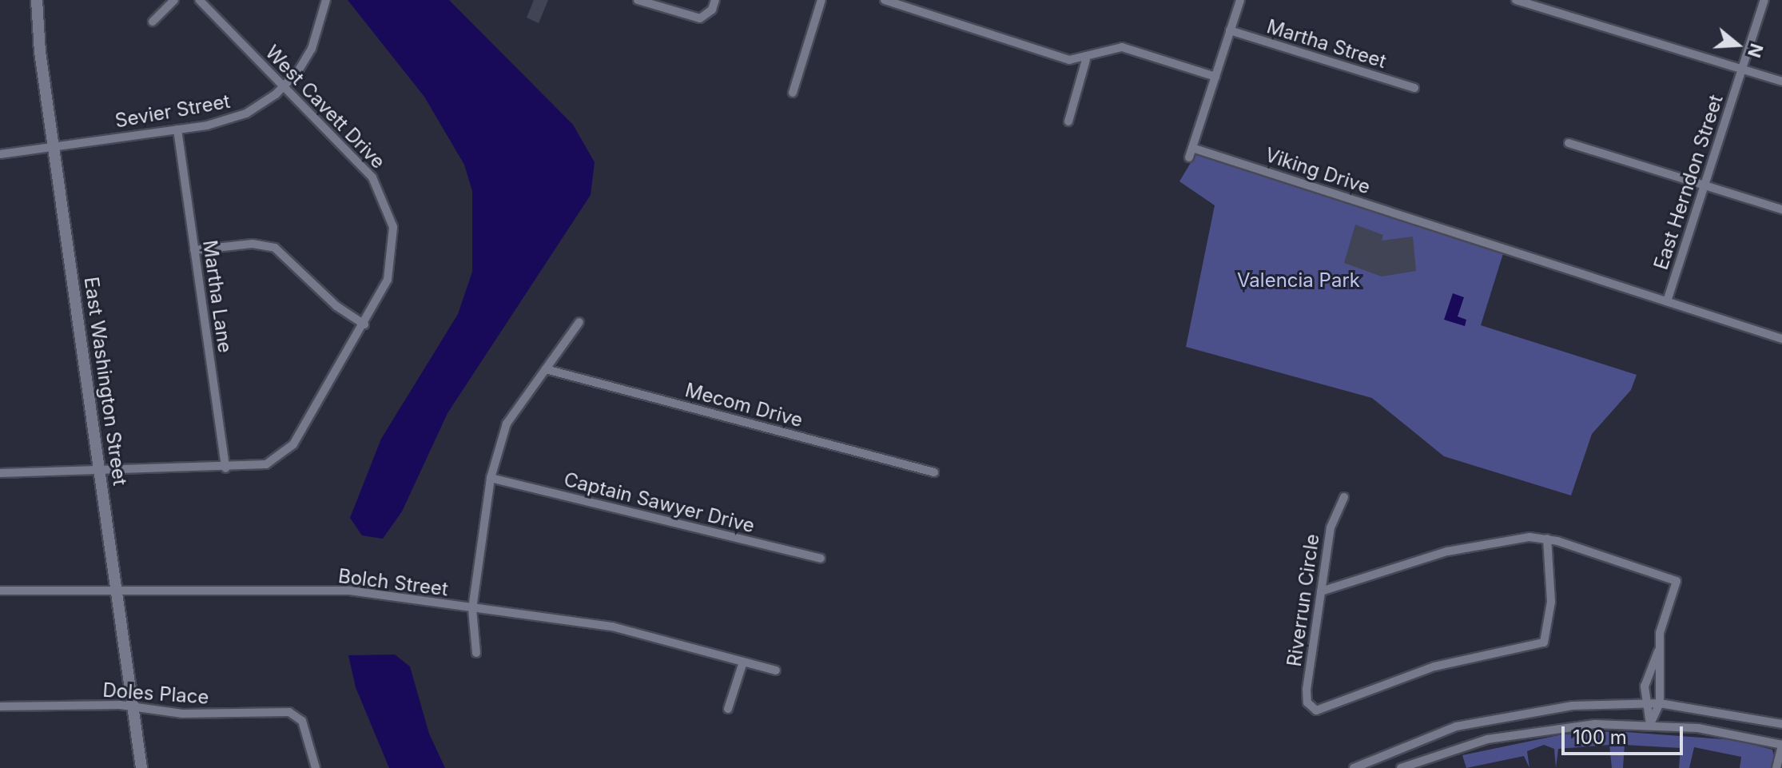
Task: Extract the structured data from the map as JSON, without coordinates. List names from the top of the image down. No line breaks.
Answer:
{"streets":{"street":["Martha Street","West Cavett Drive","Sevier Street","Viking Drive","East Herndon Street","Martha Lane","East Washington Street","Mecom Drive","Captain Sawyer Drive","Bolch Street","Riverrun Circle","Doles Place"]},"crossings":[["West Cavett Drive","Sevier Street"],["West Cavett Drive","Martha Lane"],["West Cavett Drive","East Washington Street"],["Sevier Street","Martha Lane"],["Sevier Street","East Washington Street"],["Viking Drive","East Herndon Street"],["East Washington Street","Bolch Street"],["East Washington Street","Doles Place"]],"parks":["Valencia Park"],"scale_bar":"100 m","north":"right"}
